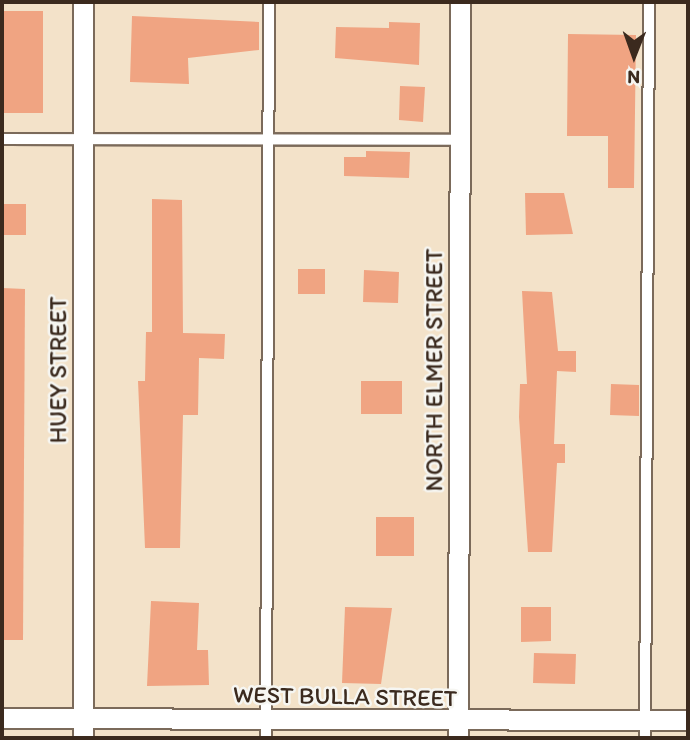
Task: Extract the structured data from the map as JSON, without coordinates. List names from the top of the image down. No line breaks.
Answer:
{"streets":{"street":["HUEY STREET","NORTH ELMER STREET","WEST BULLA STREET"]},"crossings":[["HUEY STREET","WEST BULLA STREET"],["NORTH ELMER STREET","WEST BULLA STREET"]],"north":"bottom"}
